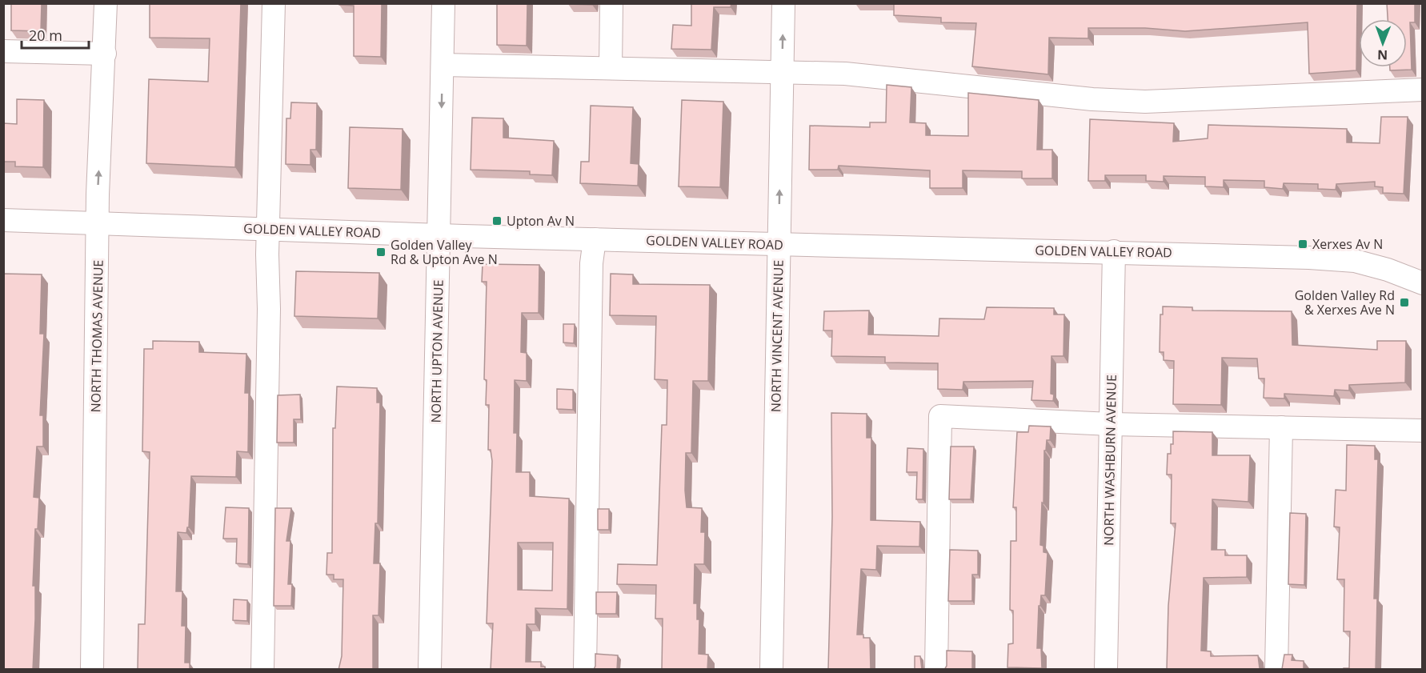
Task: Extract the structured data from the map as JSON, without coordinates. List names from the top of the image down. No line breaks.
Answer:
{"streets":{"street":["GOLDEN VALLEY ROAD","NORTH THOMAS AVENUE","NORTH VINCENT AVENUE","NORTH UPTON AVENUE","NORTH WASHBURN AVENUE"]},"crossings":[["GOLDEN VALLEY ROAD","NORTH THOMAS AVENUE"],["GOLDEN VALLEY ROAD","NORTH VINCENT AVENUE"],["GOLDEN VALLEY ROAD","NORTH UPTON AVENUE"],["GOLDEN VALLEY ROAD","NORTH WASHBURN AVENUE"]],"one_way":["NORTH VINCENT AVENUE"],"places":{"transit":["Upton Av N","Xerxes Av N","Golden Valley Rd & Upton Ave N","Golden Valley Rd & Xerxes Ave N"]},"scale_bar":"20 m","north":"bottom"}
